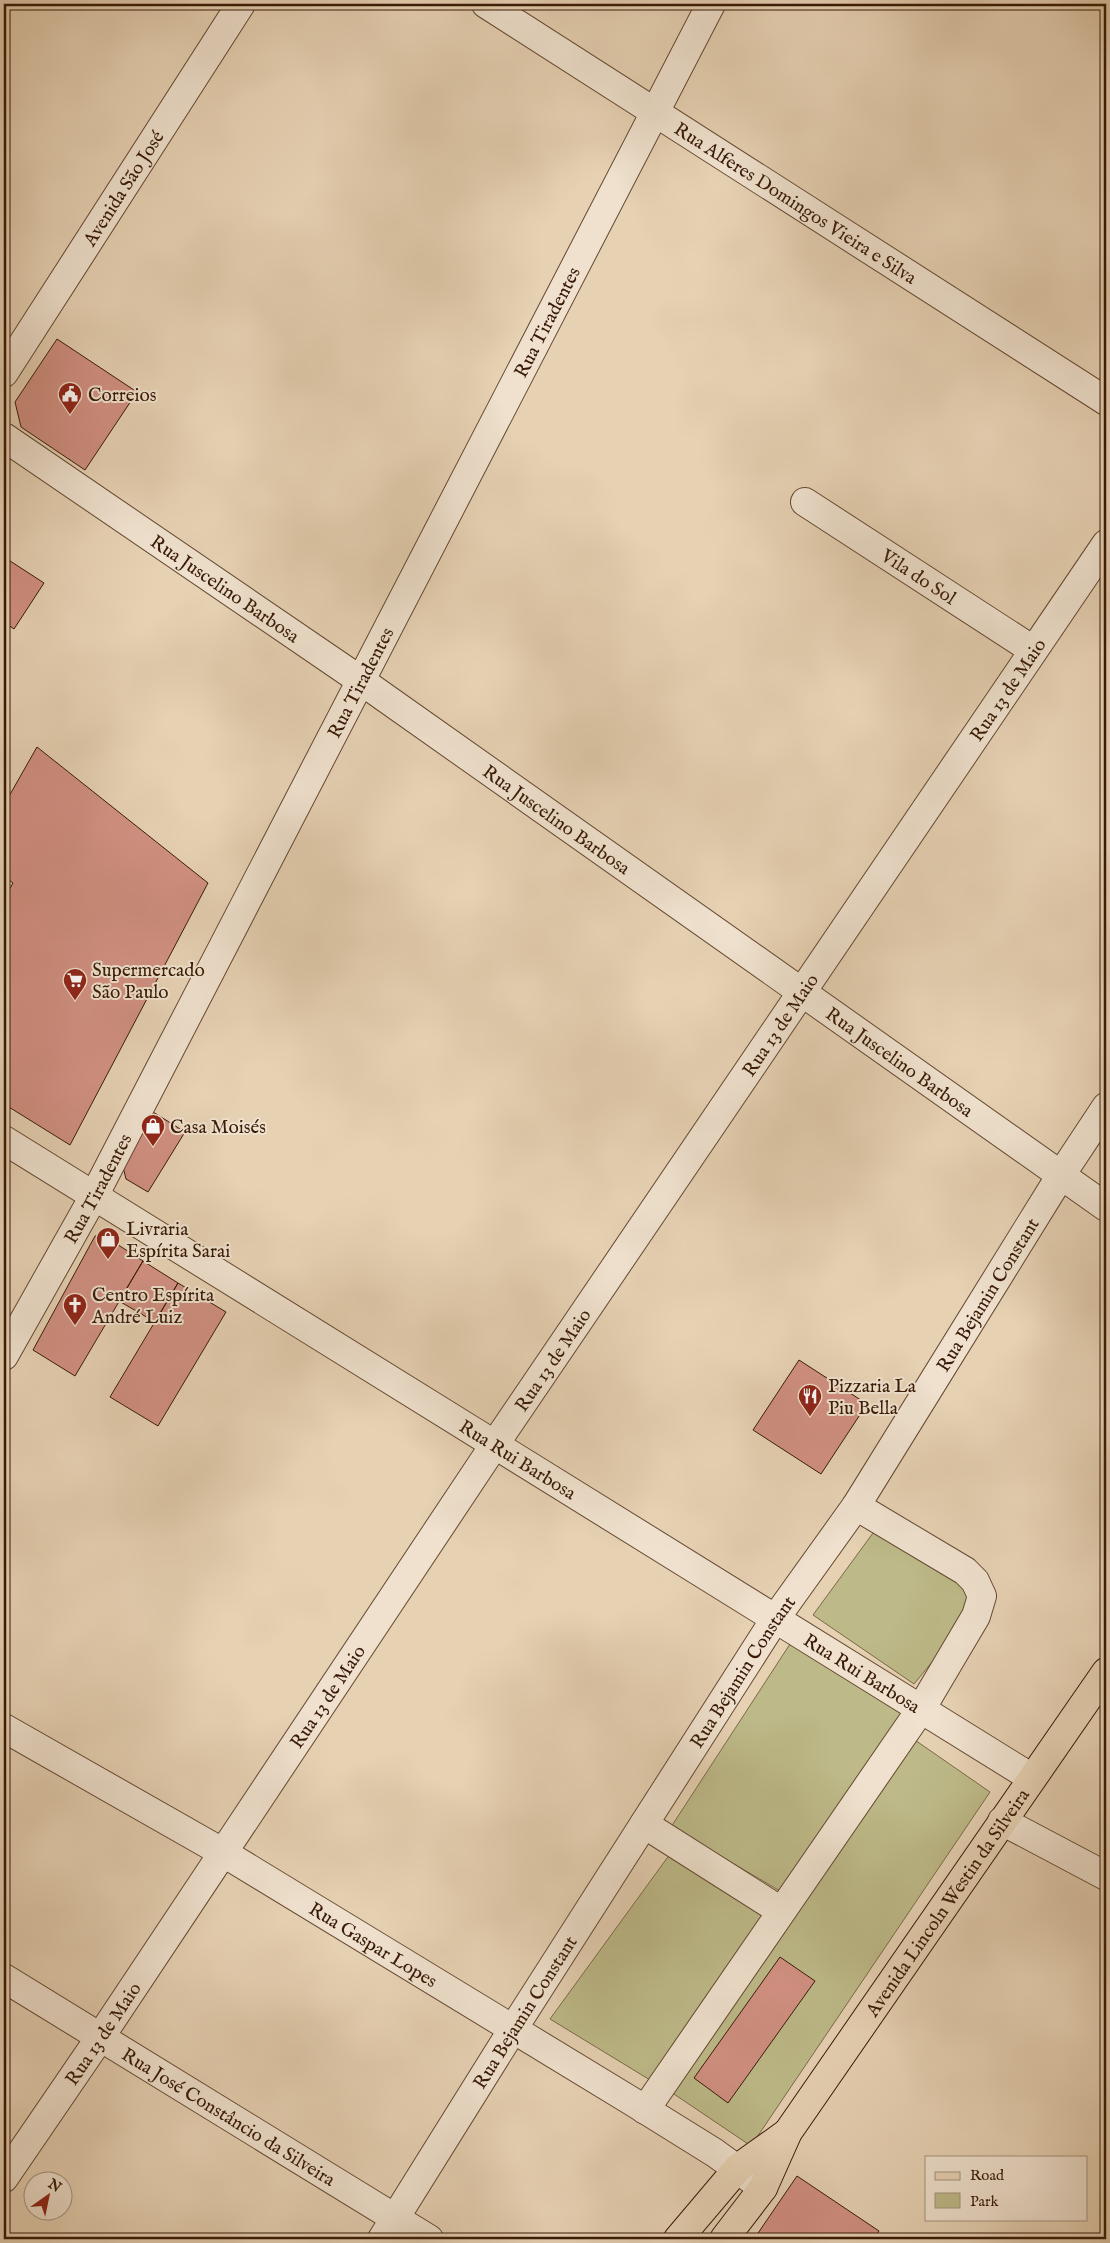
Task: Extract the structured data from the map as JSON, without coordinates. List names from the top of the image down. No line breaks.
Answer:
{"streets":{"main road":["Avenida Lincoln Westin da Silveira"],"street":["Avenida São José","Rua Alferes Domingos Vieira e Silva","Rua Tiradentes","Vila do Sol","Rua Juscelino Barbosa","Rua 13 de Maio","Rua Bejamin Constant","Rua Rui Barbosa","Rua Gaspar Lopes","Rua José Constâncio da Silveira"]},"crossings":[["Rua Alferes Domingos Vieira e Silva","Rua Tiradentes"],["Rua Tiradentes","Rua Juscelino Barbosa"],["Rua Tiradentes","Rua Rui Barbosa"],["Vila do Sol","Rua 13 de Maio"],["Rua Juscelino Barbosa","Rua 13 de Maio"],["Rua Juscelino Barbosa","Rua Bejamin Constant"],["Rua 13 de Maio","Rua Rui Barbosa"],["Rua 13 de Maio","Rua Gaspar Lopes"],["Rua 13 de Maio","Rua José Constâncio da Silveira"],["Rua Bejamin Constant","Rua Rui Barbosa"],["Rua Bejamin Constant","Rua Gaspar Lopes"],["Rua Bejamin Constant","Rua José Constâncio da Silveira"],["Rua Rui Barbosa","Avenida Lincoln Westin da Silveira"],["Avenida Lincoln Westin da Silveira","Rua Gaspar Lopes"]],"places":{"public building":["Correios"],"supermarket":["Supermercado São Paulo"],"shop":["Casa Moisés","Livraria Espírita Sarai"],"church":["Centro Espírita André Luiz"],"restaurant":["Pizzaria La Piu Bella"]},"legend":["Road","Park"],"north":"top right"}
